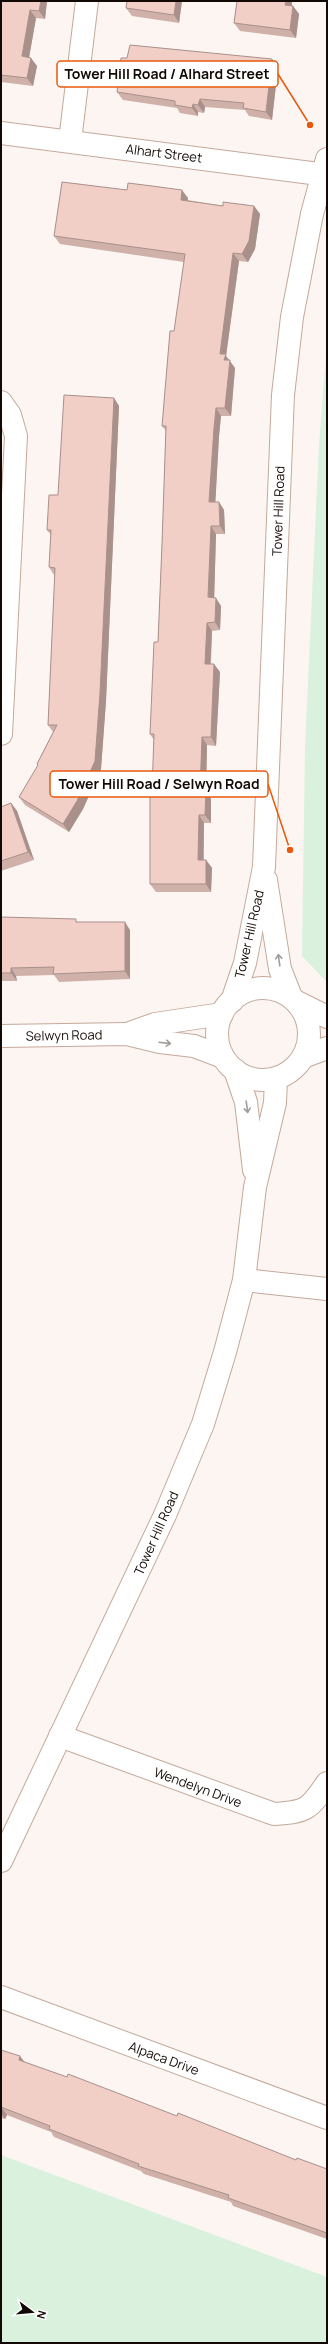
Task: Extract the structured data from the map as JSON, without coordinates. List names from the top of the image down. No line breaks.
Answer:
{"streets":{"street":["Alhart Street","Tower Hill Road","Selwyn Road","Wendelyn Drive","Alpaca Drive"]},"crossings":[["Alhart Street","Tower Hill Road"],["Tower Hill Road","Selwyn Road"],["Tower Hill Road","Wendelyn Drive"]],"places":["Tower Hill Road / Alhard Street","Tower Hill Road / Selwyn Road"],"north":"right"}
